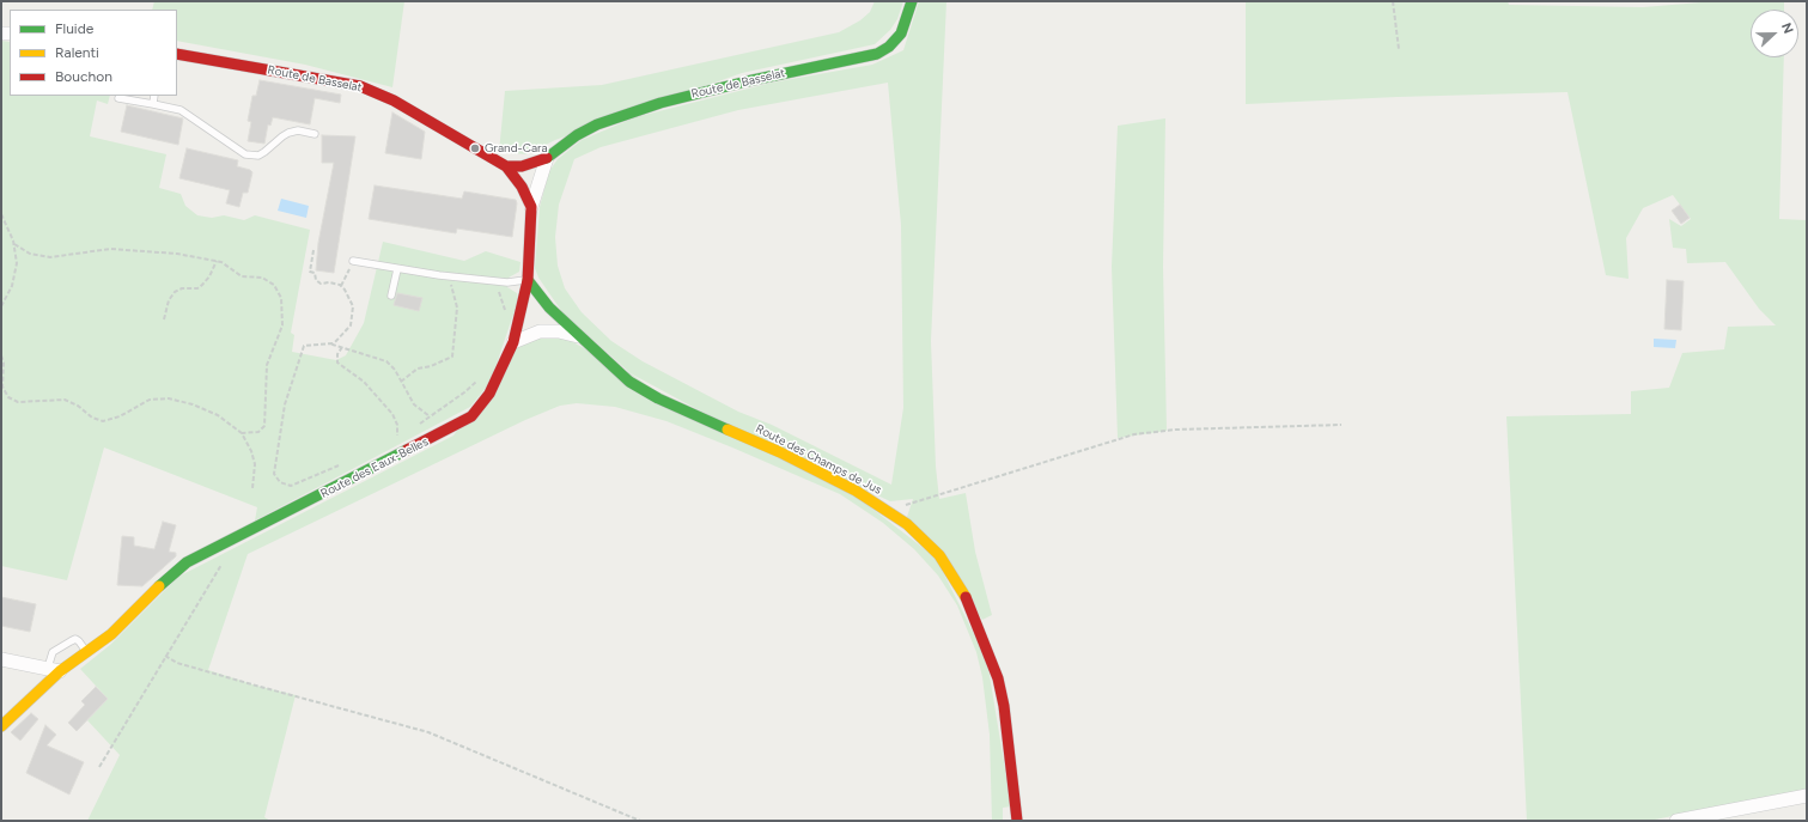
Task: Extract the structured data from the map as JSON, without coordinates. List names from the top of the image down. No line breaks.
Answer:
{"streets":{"street":["Route de Basselat","Route des Champs de Jus","Route des Eaux-Belles"]},"crossings":[["Route de Basselat","Route des Eaux-Belles"],["Route des Champs de Jus","Route des Eaux-Belles"]],"places":["Grand-Cara"],"legend":["Fluide","Ralenti","Bouchon"],"north":"right"}
